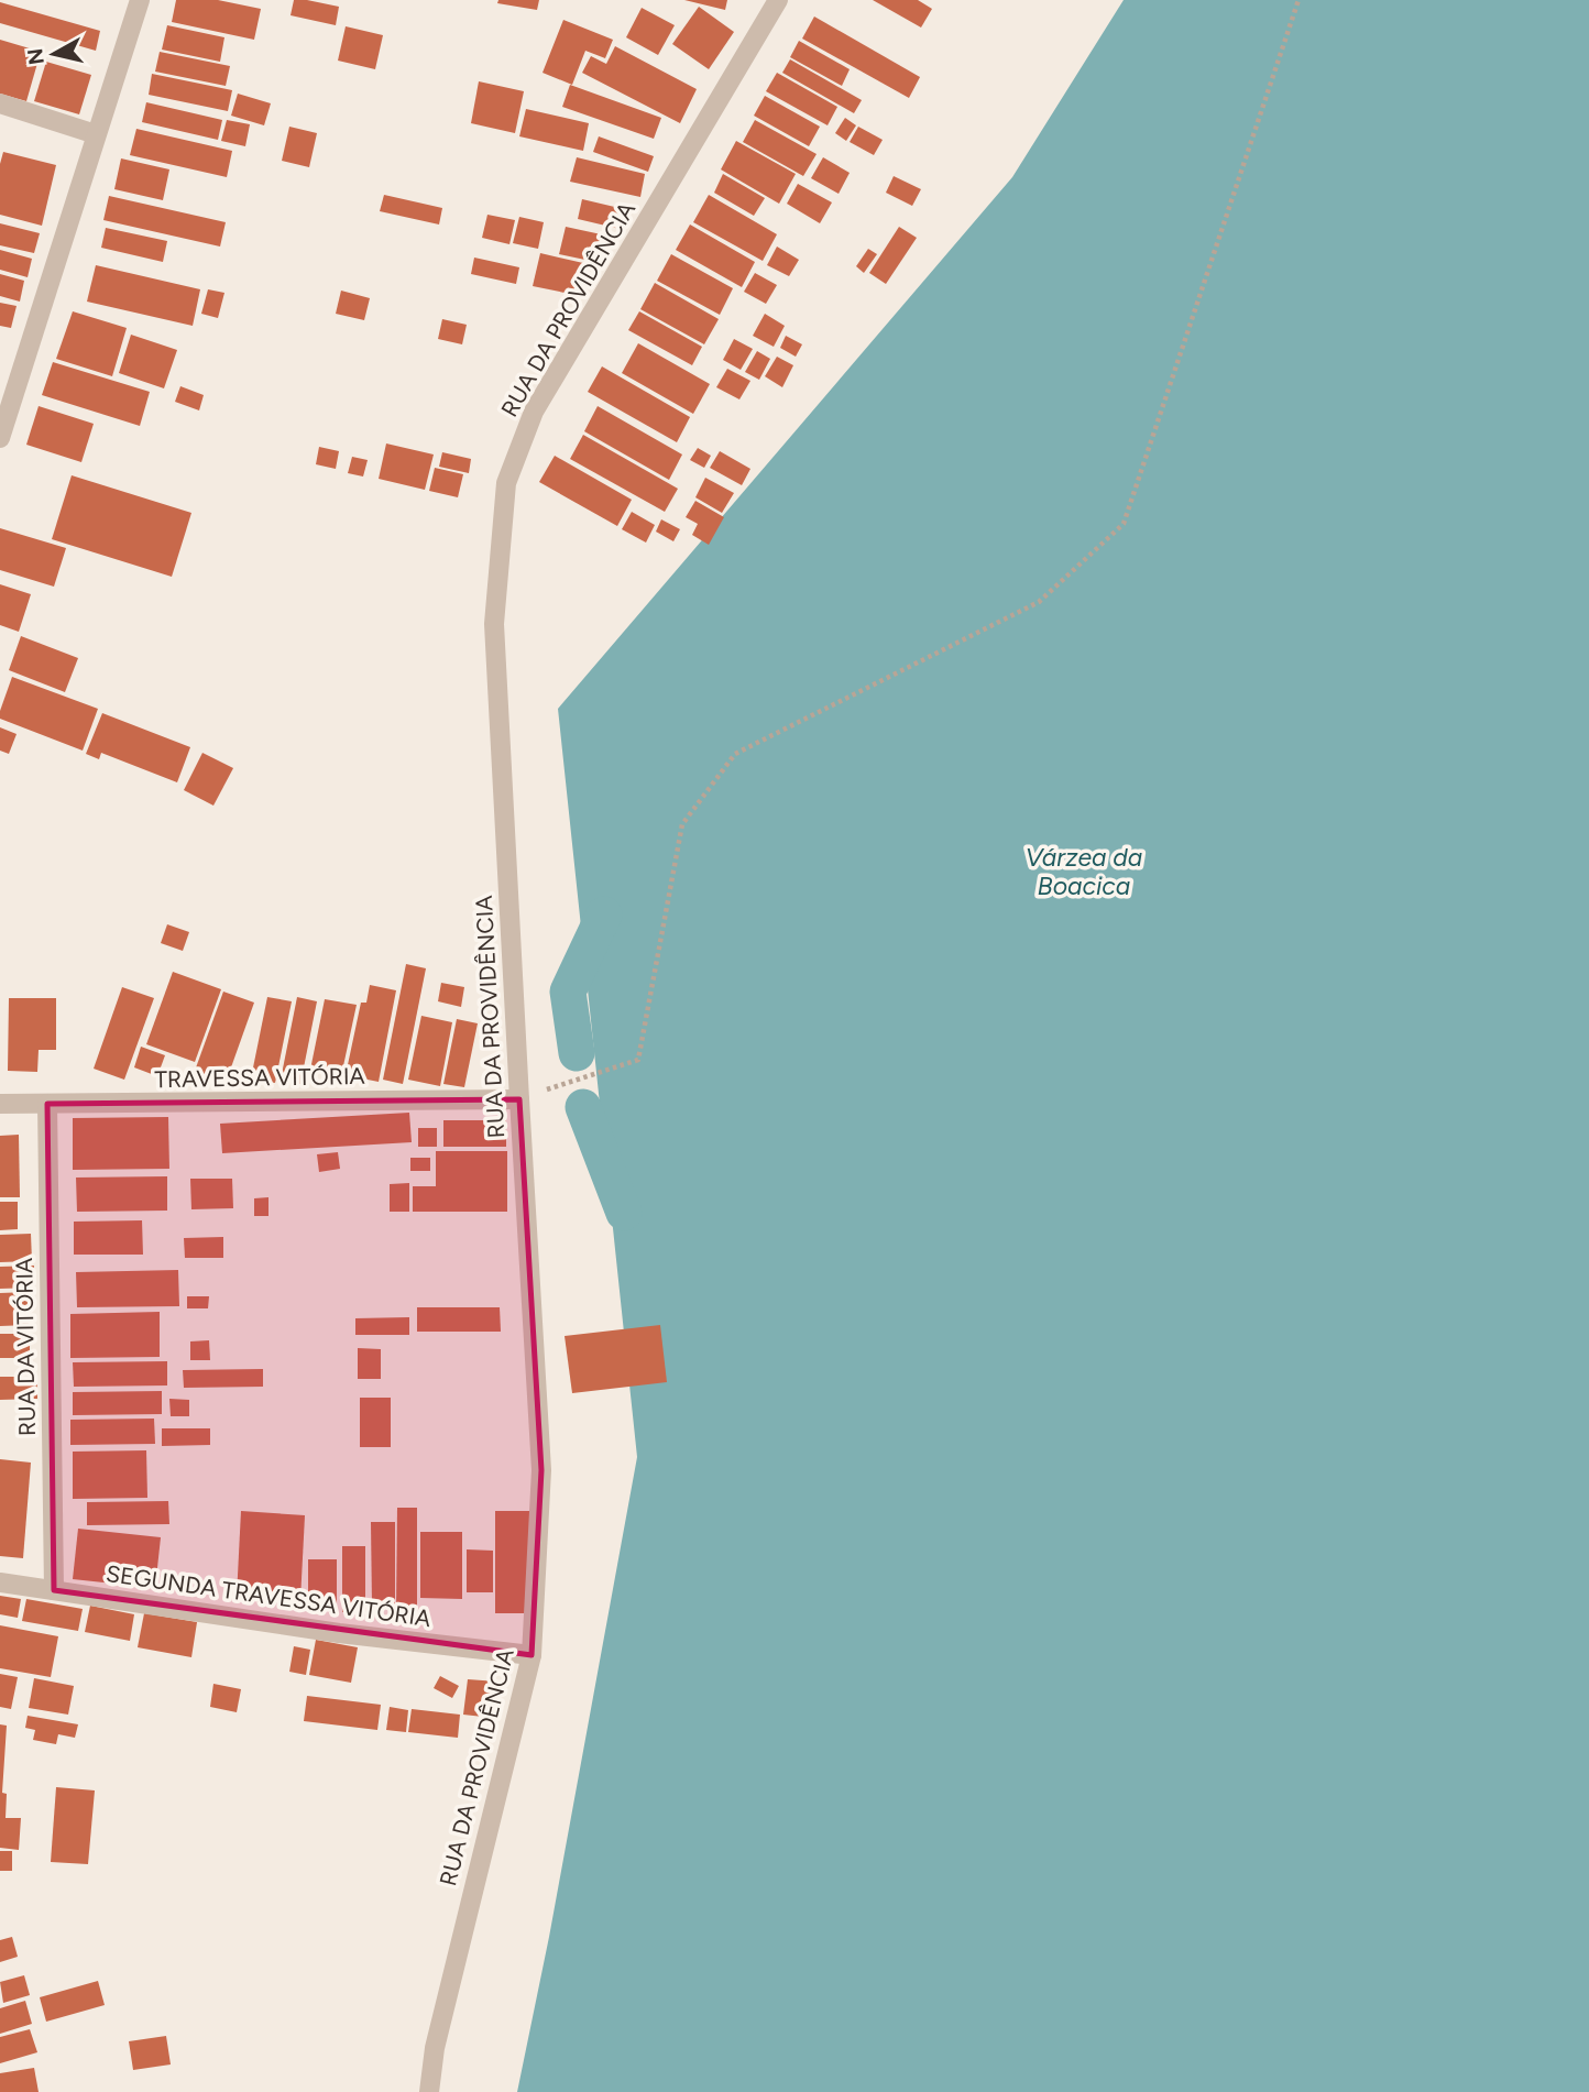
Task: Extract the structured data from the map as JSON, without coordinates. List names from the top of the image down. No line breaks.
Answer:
{"streets":{"street":["RUA DA PROVIDÊNCIA","TRAVESSA VITÓRIA","RUA DA VITÓRIA","SEGUNDA TRAVESSA VITÓRIA"]},"crossings":[["RUA DA PROVIDÊNCIA","TRAVESSA VITÓRIA"],["RUA DA PROVIDÊNCIA","SEGUNDA TRAVESSA VITÓRIA"],["TRAVESSA VITÓRIA","RUA DA VITÓRIA"],["RUA DA VITÓRIA","SEGUNDA TRAVESSA VITÓRIA"]],"water":["Várzea da Boacica"],"north":"left"}
